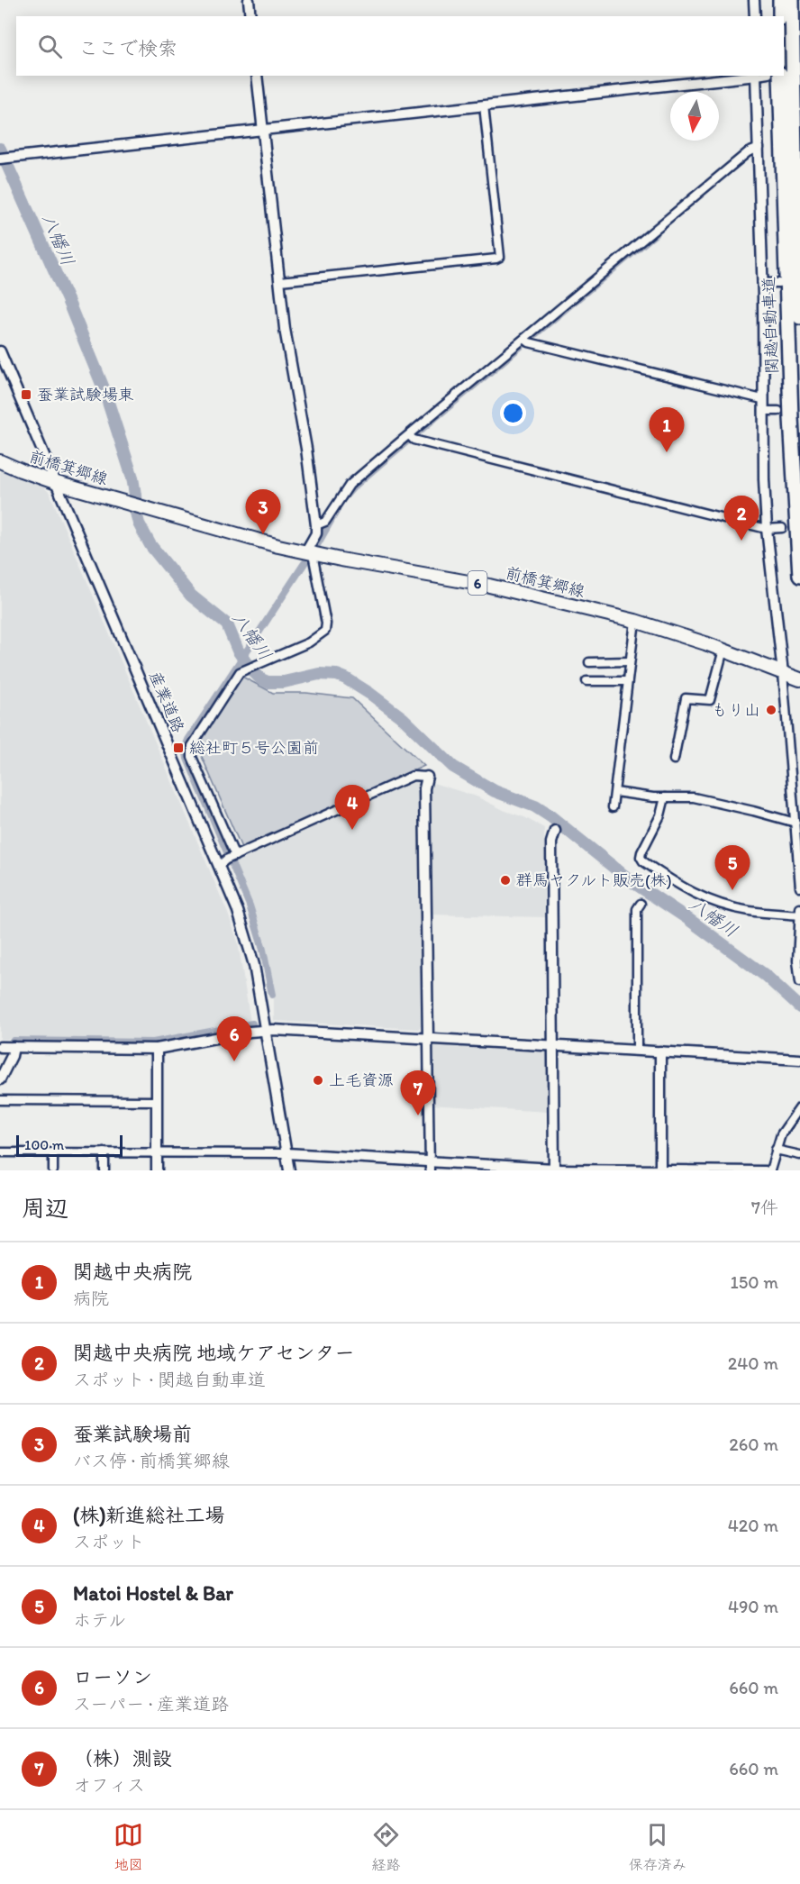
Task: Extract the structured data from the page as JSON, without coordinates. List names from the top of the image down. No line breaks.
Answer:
{"streets":{"highway":["関越自動車道"],"main road":["前橋箕郷線","6"],"street":["産業道路"]},"crossings":[["前橋箕郷線","産業道路"]],"water":["八幡川"],"places":{"transit":["蚕業試験場東","総社町５号公園前"],"other":["もり山","群馬ヤクルト販売(株)","上毛資源"]},"scale_bar":"100 m","north":"bottom","page":{"search":"ここで検索","pins":["1","3","2","4","5","6","7"],"scale":"100 m","heading":["周辺","7件"],"list":[{"mark":"1","name":"関越中央病院","note":"病院","value":"150 m"},{"mark":"2","name":"関越中央病院 地域ケアセンター","note":"スポット · 関越自動車道","value":"240 m"},{"mark":"3","name":"蚕業試験場前","note":"バス停 · 前橋箕郷線","value":"260 m"},{"mark":"4","name":"(株)新進総社工場","note":"スポット","value":"420 m"},{"mark":"5","name":"Matoi Hostel & Bar","note":"ホテル","value":"490 m"},{"mark":"6","name":"ローソン","note":"スーパー · 産業道路","value":"660 m"},{"mark":"7","name":"（株）測設","note":"オフィス","value":"660 m"}],"nav":["地図","経路","保存済み"]}}
